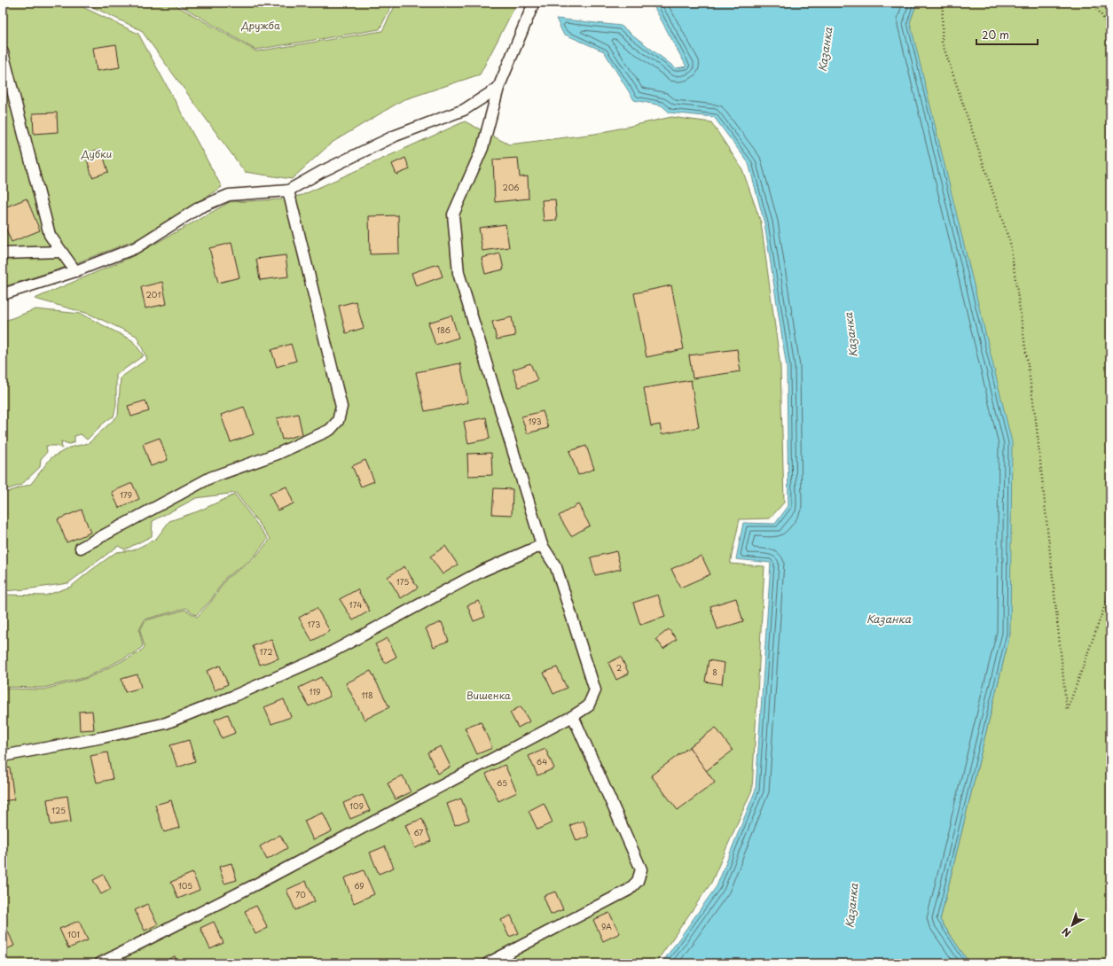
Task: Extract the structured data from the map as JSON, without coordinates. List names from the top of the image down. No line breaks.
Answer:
{"water":["Казанка"],"parks":["Дружба","Дубки","Вишенка"],"house_numbers":["206","201","186","193","179","175","174","173","172","2","8","119","118","64","65","109","125","67","105","69","70","9А","101"],"scale_bar":"20 m","north":"bottom left"}
